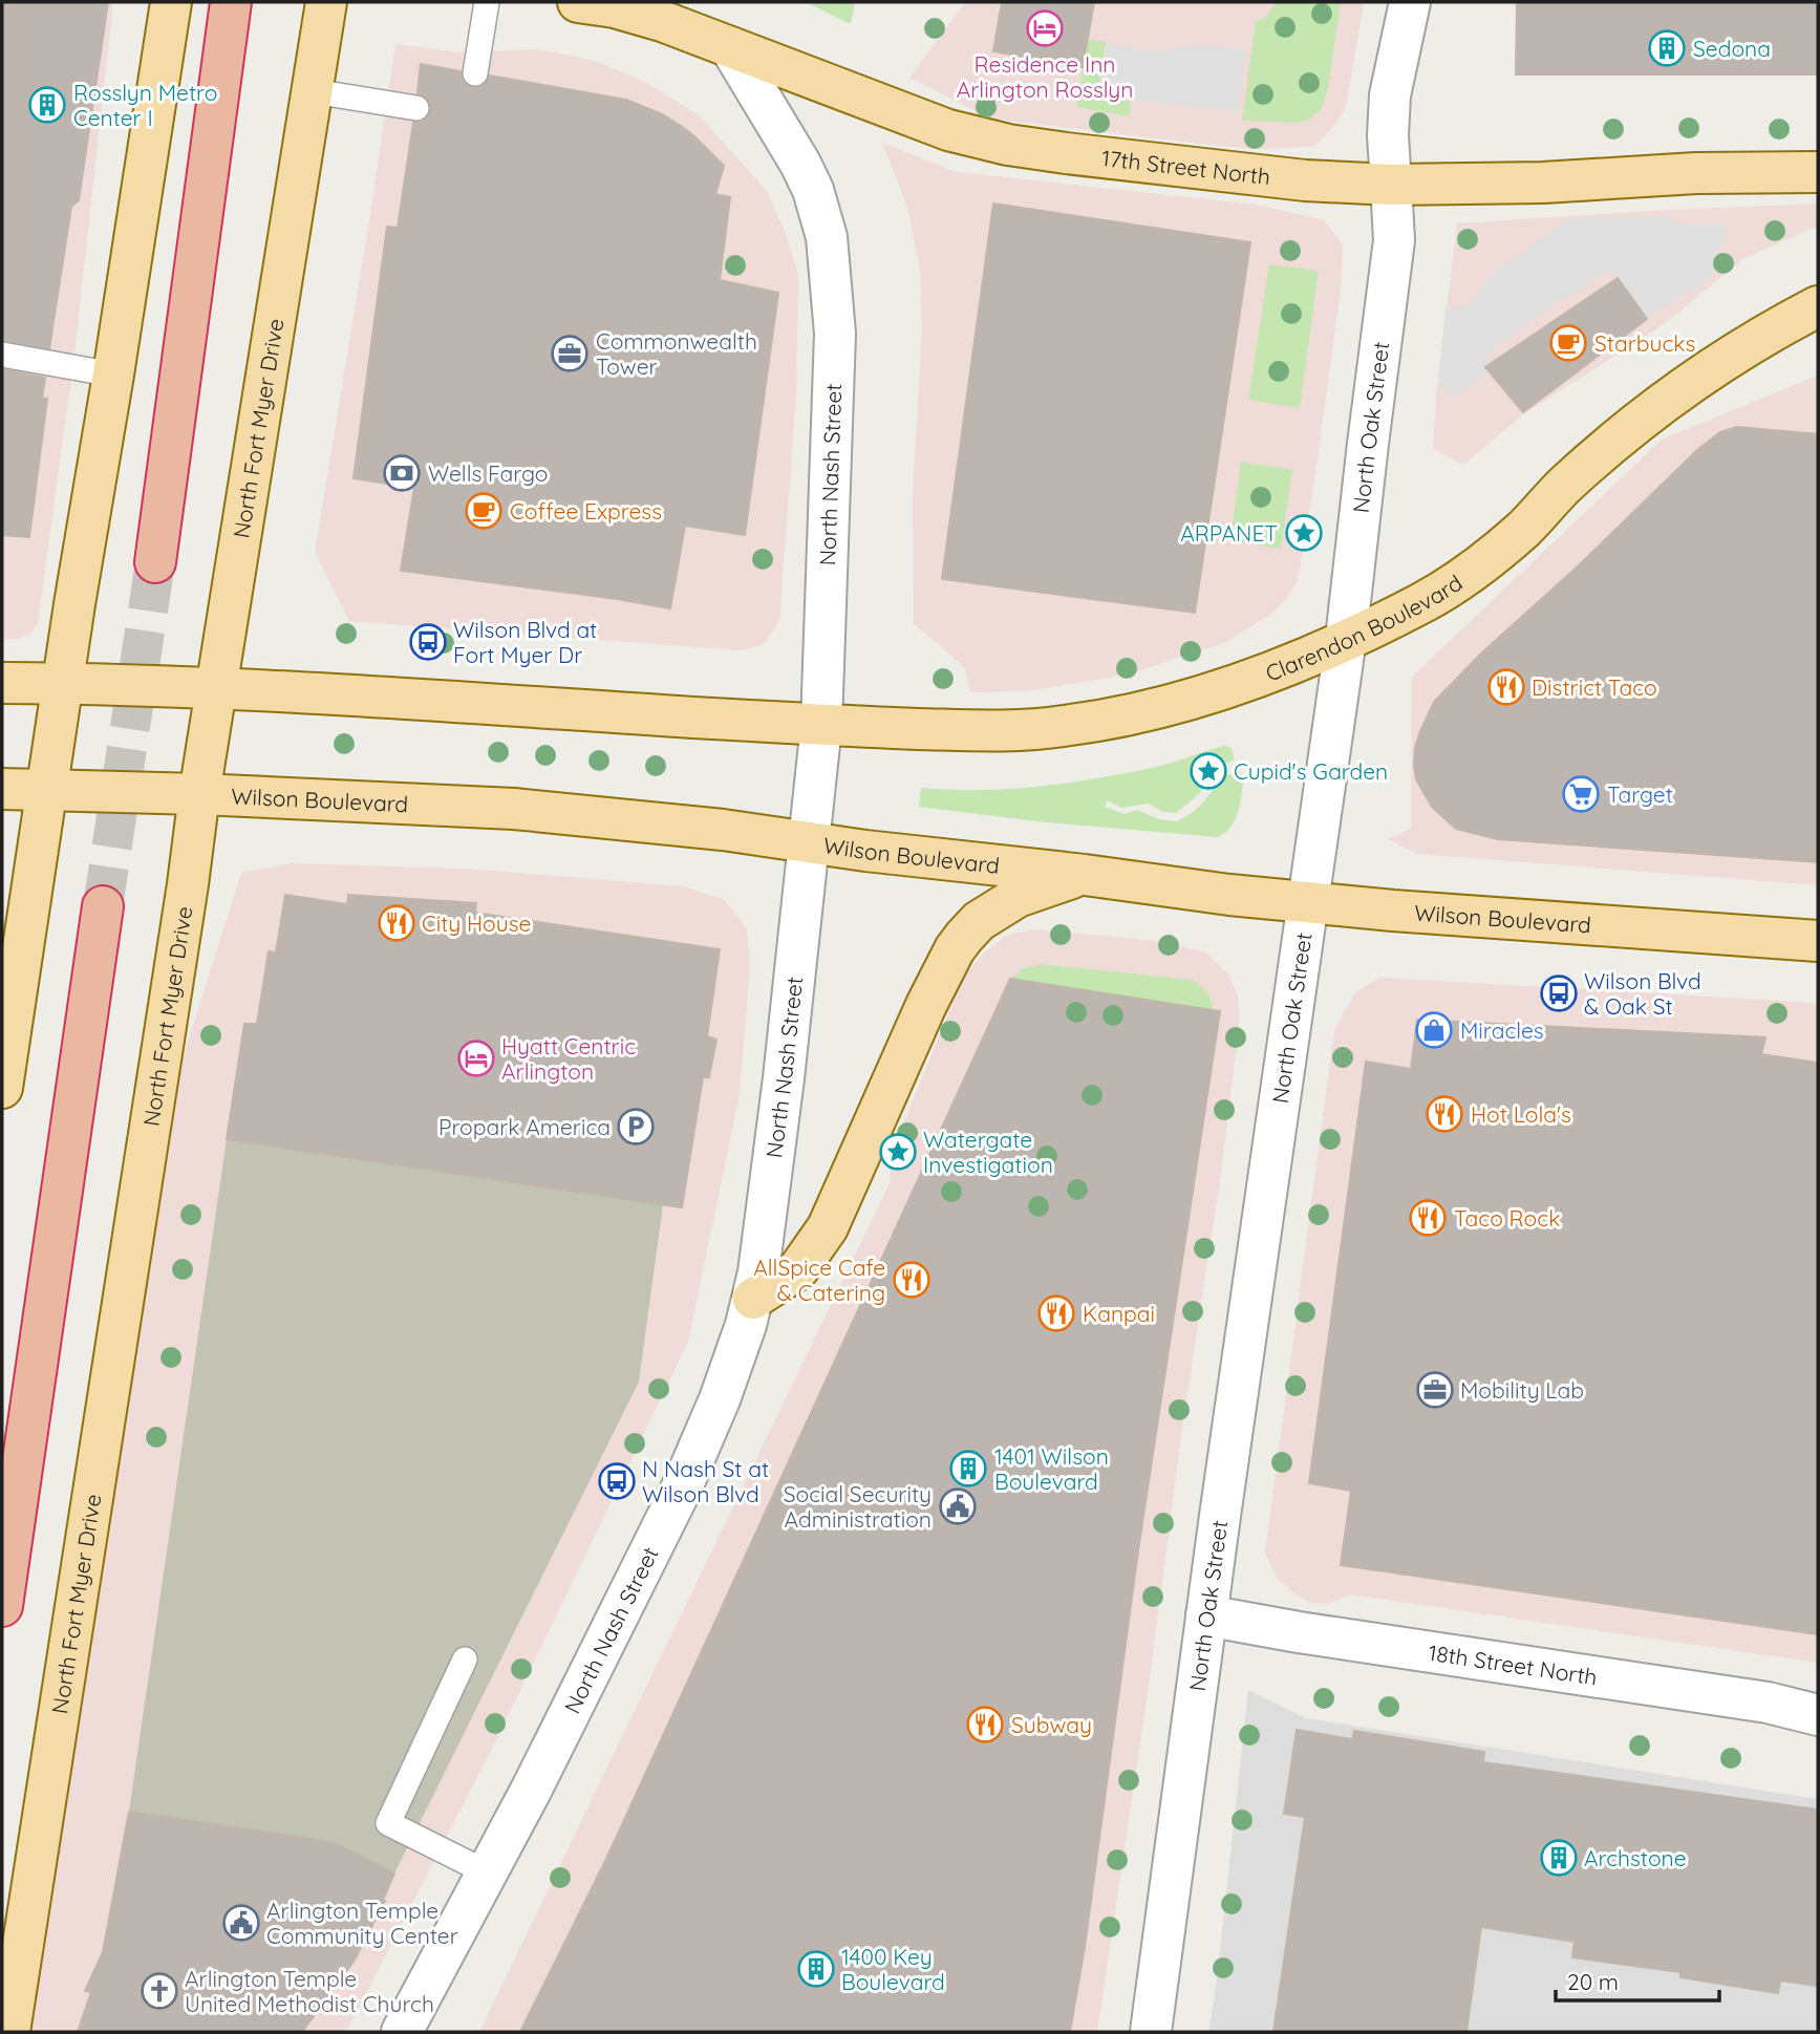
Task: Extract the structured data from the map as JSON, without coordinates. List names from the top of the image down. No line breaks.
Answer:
{"streets":{"main road":["17th Street North","North Fort Myer Drive","Clarendon Boulevard","Wilson Boulevard"],"street":["North Oak Street","North Nash Street","18th Street North"]},"crossings":[["17th Street North","North Oak Street"],["17th Street North","North Nash Street"],["North Oak Street","Clarendon Boulevard"],["North Oak Street","Wilson Boulevard"],["North Oak Street","18th Street North"],["North Fort Myer Drive","Wilson Boulevard"],["North Nash Street","Clarendon Boulevard"],["North Nash Street","Wilson Boulevard"]],"places":{"hotel":["Residence Inn Arlington Rosslyn","Hyatt Centric Arlington"],"building":["Sedona","Rosslyn Metro Center I","1401 Wilson Boulevard","Archstone","1400 Key Boulevard"],"cafe":["Starbucks","Coffee Express"],"office":["Commonwealth Tower","Mobility Lab"],"bank":["Wells Fargo"],"place":["ARPANET","Cupid's Garden","Watergate Investigation"],"bus stop":["Wilson Blvd at Fort Myer Dr","Wilson Blvd & Oak St","N Nash St at Wilson Blvd"],"restaurant":["District Taco","City House","Hot Lola's","Taco Rock","AllSpice Cafe & Catering","Kanpai","Subway"],"supermarket":["Target"],"shop":["Miracles"],"parking":["Propark America"],"public building":["Social Security Administration","Arlington Temple Community Center"],"church":["Arlington Temple United Methodist Church"]},"scale_bar":"20 m"}
